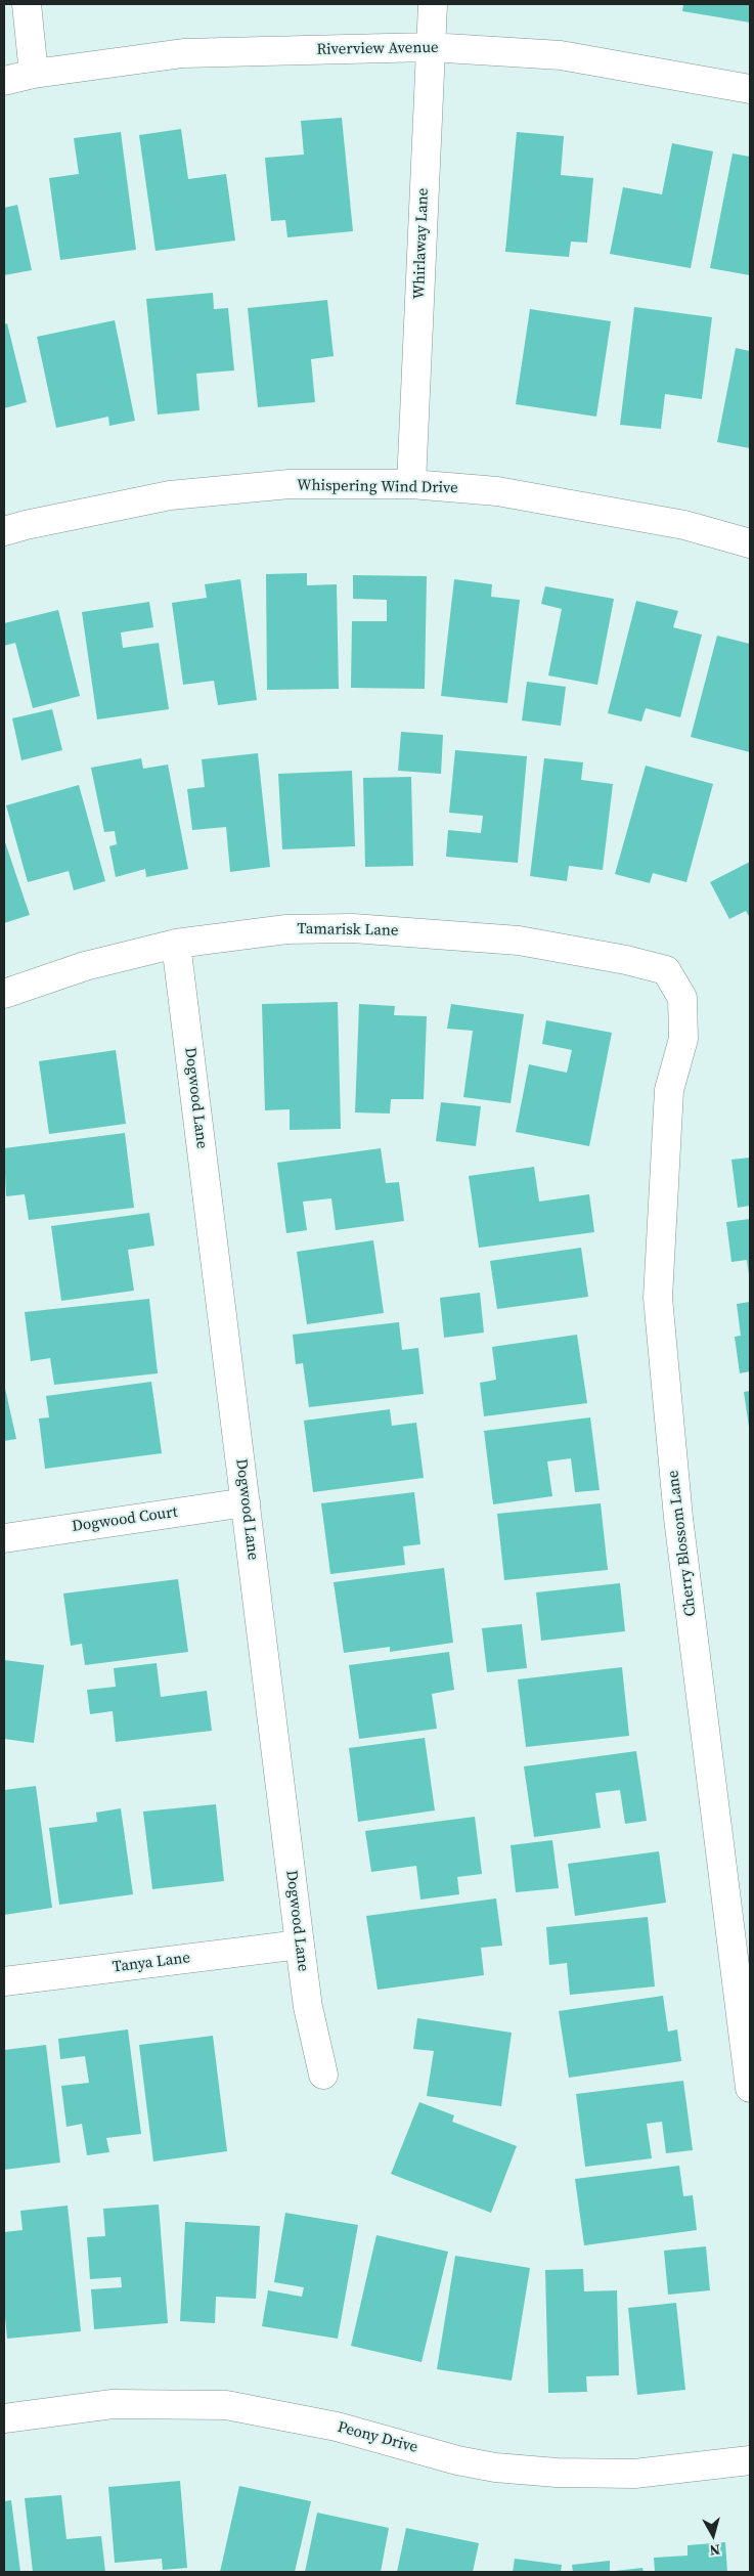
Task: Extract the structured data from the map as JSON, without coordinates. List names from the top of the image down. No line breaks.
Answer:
{"streets":{"street":["Riverview Avenue","Whirlaway Lane","Whispering Wind Drive","Tamarisk Lane","Dogwood Lane","Dogwood Court","Cherry Blossom Lane","Tanya Lane","Peony Drive"]},"crossings":[["Riverview Avenue","Whirlaway Lane"],["Whirlaway Lane","Whispering Wind Drive"],["Tamarisk Lane","Dogwood Lane"],["Tamarisk Lane","Cherry Blossom Lane"],["Dogwood Lane","Dogwood Court"],["Dogwood Lane","Tanya Lane"]],"north":"bottom"}
